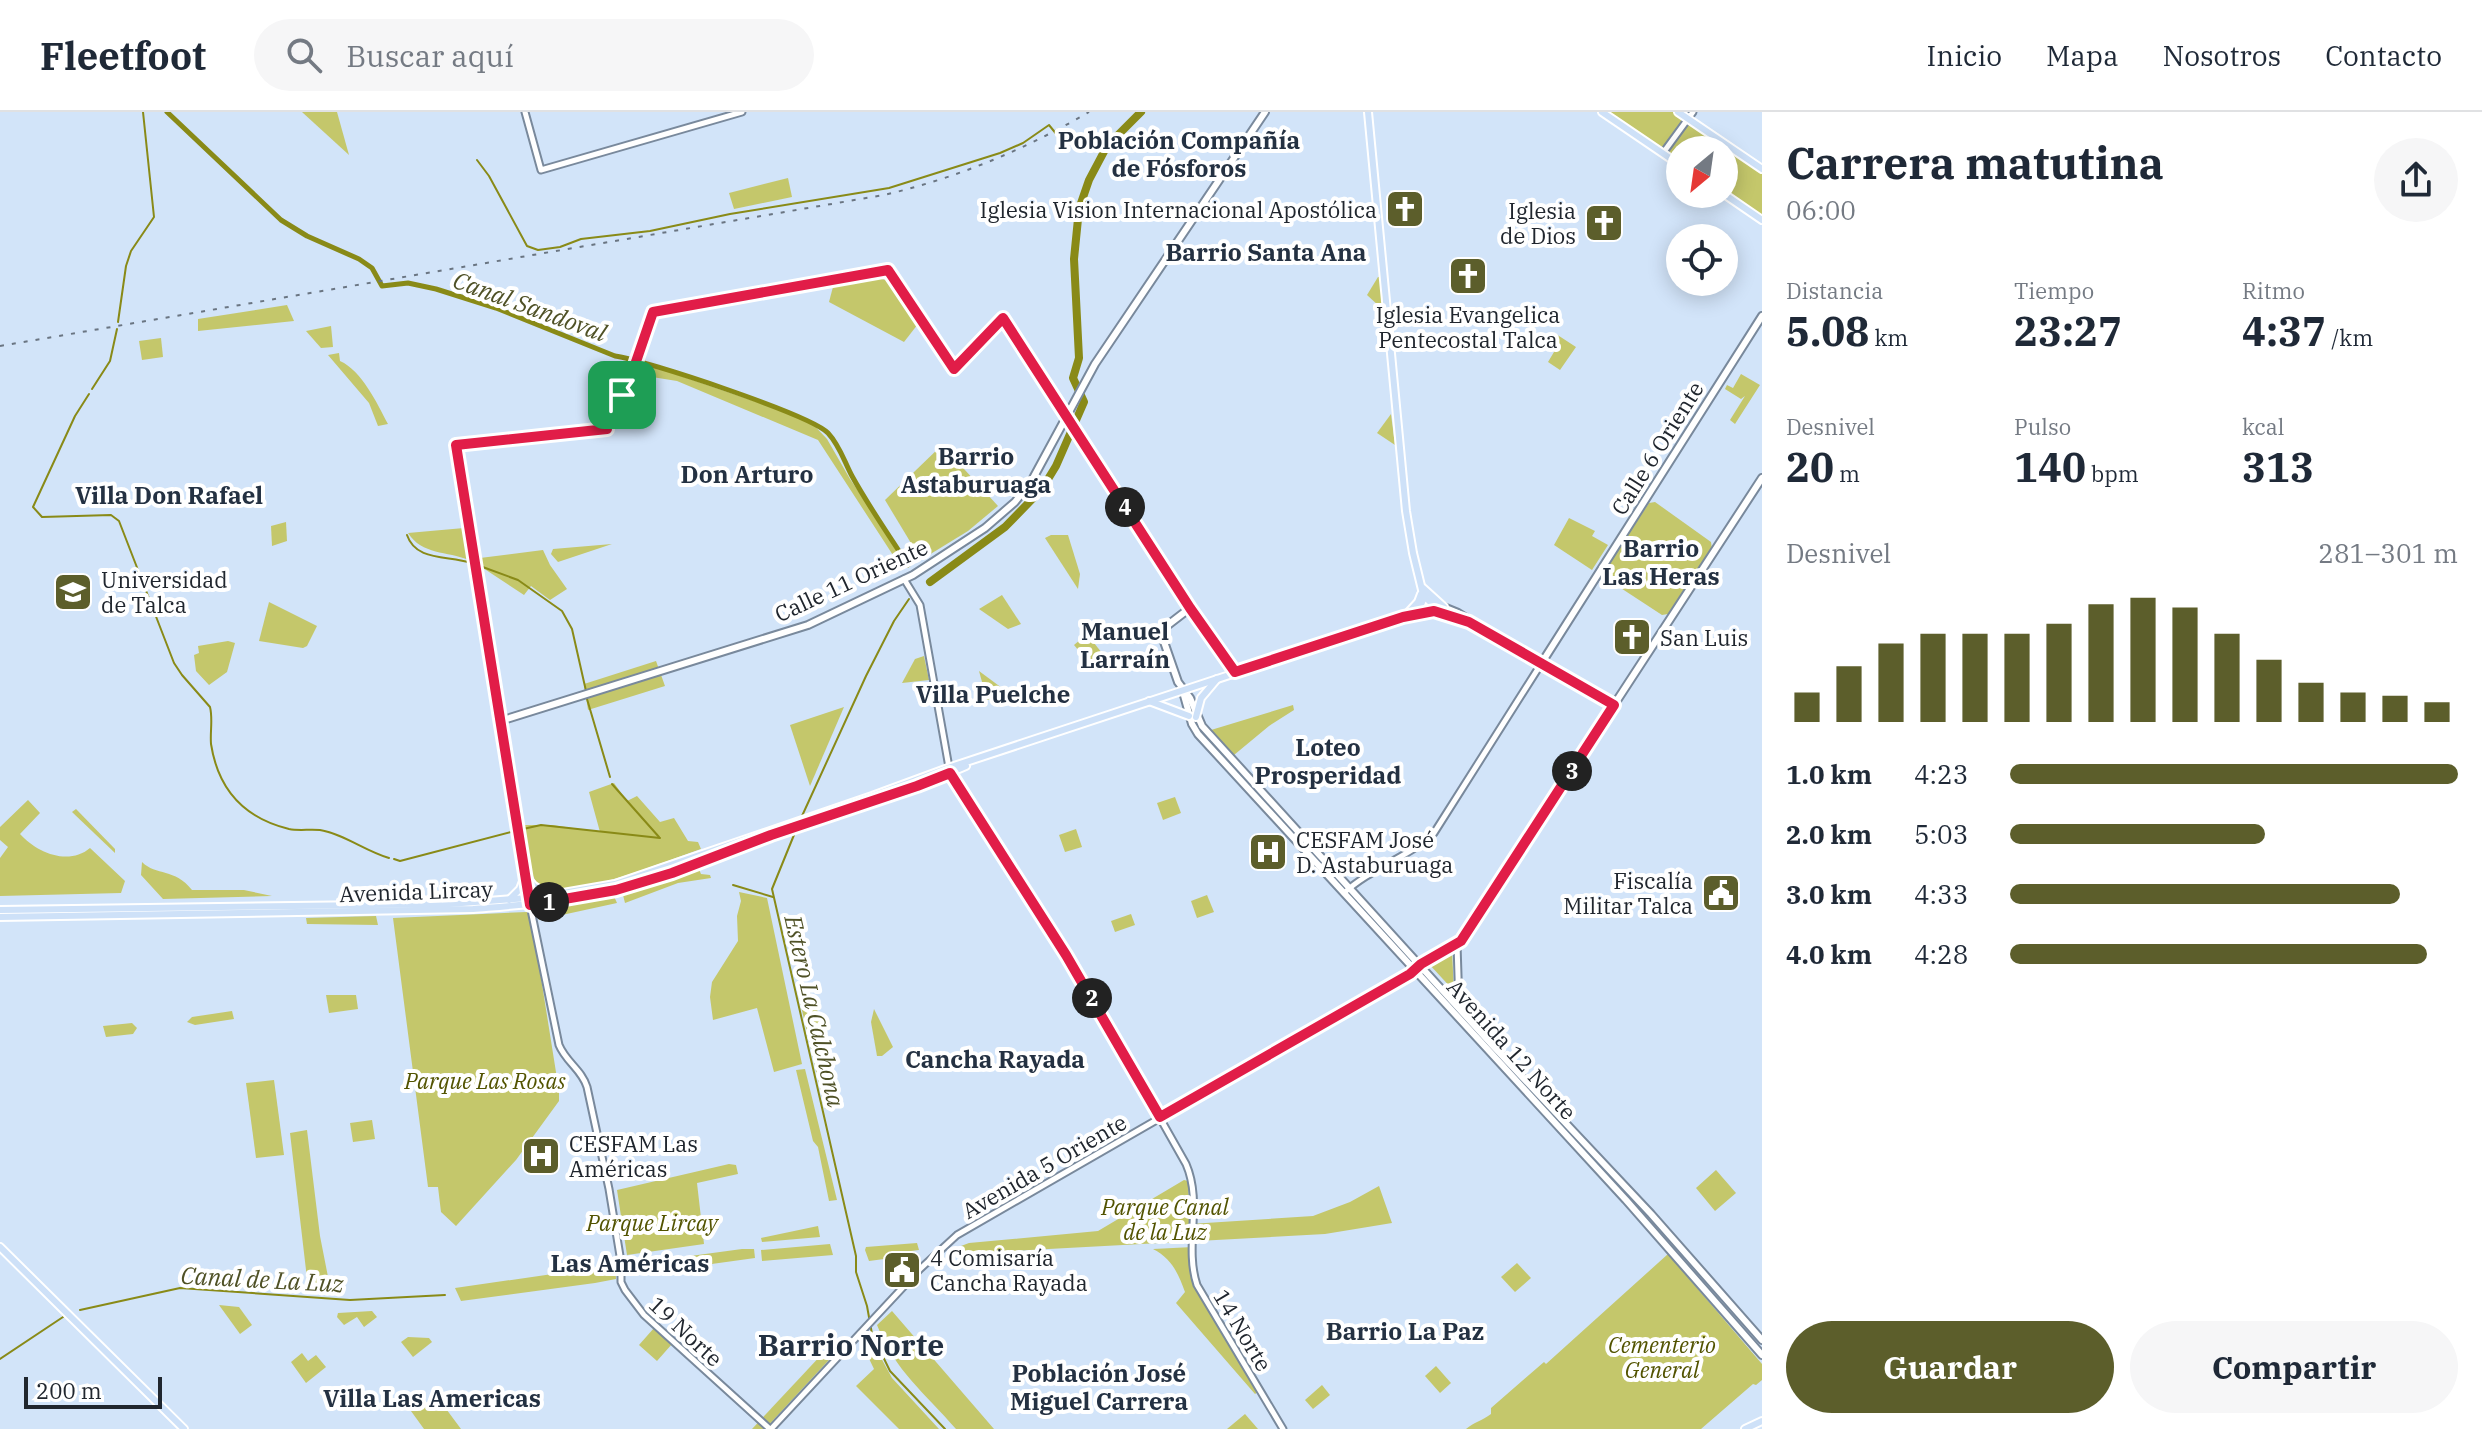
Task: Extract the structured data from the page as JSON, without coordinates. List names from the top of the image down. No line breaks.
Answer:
{"streets":{"main road":["Calle 6 Oriente","Calle 11 Oriente","Avenida Lircay","Avenida 12 Norte"],"street":["Avenida 5 Oriente","14 Norte","19 Norte"]},"crossings":[["Calle 6 Oriente","Avenida 12 Norte"],["Avenida Lircay","Avenida 12 Norte"],["Avenida Lircay","14 Norte"],["Avenida Lircay","19 Norte"],["Avenida 12 Norte","Avenida 5 Oriente"],["Avenida 5 Oriente","14 Norte"],["Avenida 5 Oriente","19 Norte"]],"districts":["Población Compañía de Fósforos","Barrio Santa Ana","Barrio Astaburuaga","Don Arturo","Villa Don Rafael","Barrio Las Heras","Manuel Larraín","Villa Puelche","Loteo Prosperidad","Cancha Rayada","Las Américas","Barrio La Paz","Barrio Norte","Población José Miguel Carrera","Villa Las Americas"],"water":["Canal Sandoval","Estero La Calchona","Canal de La Luz"],"parks":["Parque Las Rosas","Parque Canal de la Luz","Parque Lircay","Cementerio General"],"places":{"church":["Iglesia Vision Internacional Apostólica","Iglesia de Dios","Iglesia Evangelica Pentecostal Talca","San Luis"],"school or university":["Universidad de Talca"],"hospital":["CESFAM José D. Astaburuaga","CESFAM Las Américas"],"public building":["Fiscalía Militar Talca","4 Comisaría Cancha Rayada"]},"scale_bar":"200 m","north":"bottom left","page":{"header":"Fleetfoot","search":"Buscar aquí","nav":["Inicio","Mapa","Nosotros","Contacto"],"heading":["Carrera matutina","06:00"],"stats":[["Distancia","5.08 km"],["Tiempo","23:27"],["Ritmo","4:37 /km"],["Desnivel","20 m"],["Pulso","140 bpm"],["kcal","313"]],"pins":["4","3","1","2"],"chart":["Desnivel","281–301 m"],"list":[{"name":"1.0 km","note":"4:23"},{"name":"2.0 km","note":"5:03"},{"name":"3.0 km","note":"4:33"},{"name":"4.0 km","note":"4:28"}],"buttons":["Guardar","Compartir"],"scale":"200 m"}}
